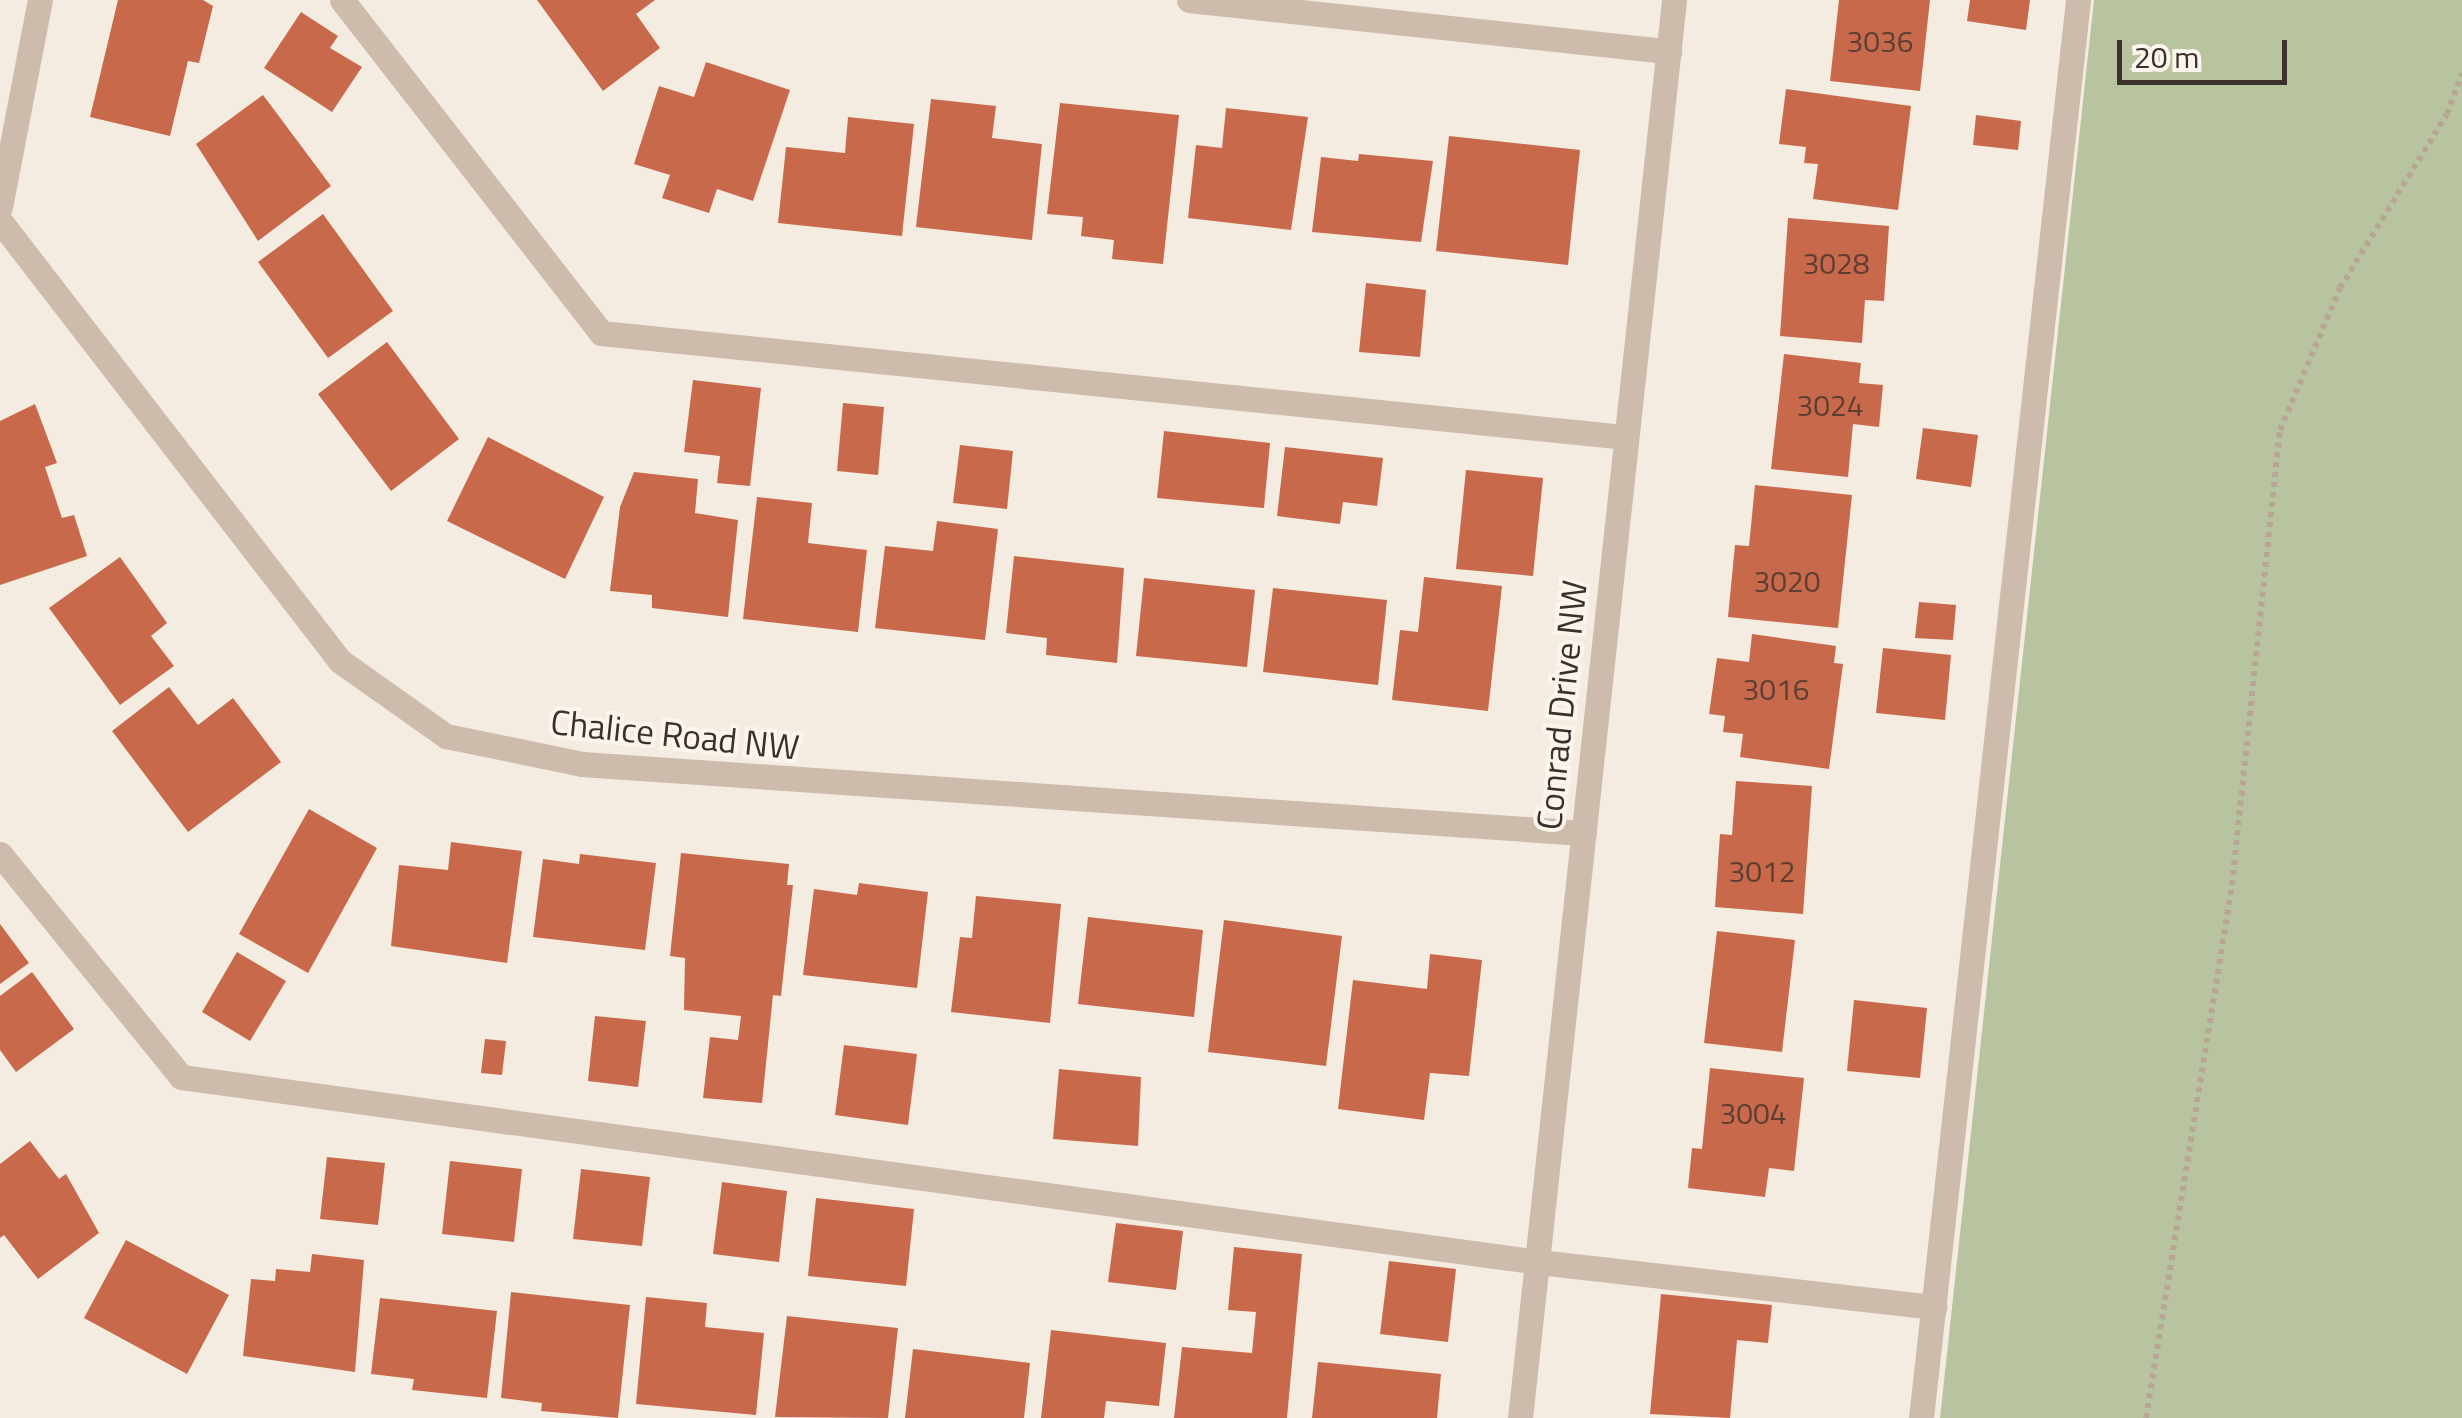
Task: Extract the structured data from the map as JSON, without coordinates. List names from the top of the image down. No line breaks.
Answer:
{"streets":{"street":["Conrad Drive NW","Chalice Road NW"]},"crossings":[["Conrad Drive NW","Chalice Road NW"]],"house_numbers":["3036","3028","3024","3020","3016","3012","3004"],"scale_bar":"20 m"}
